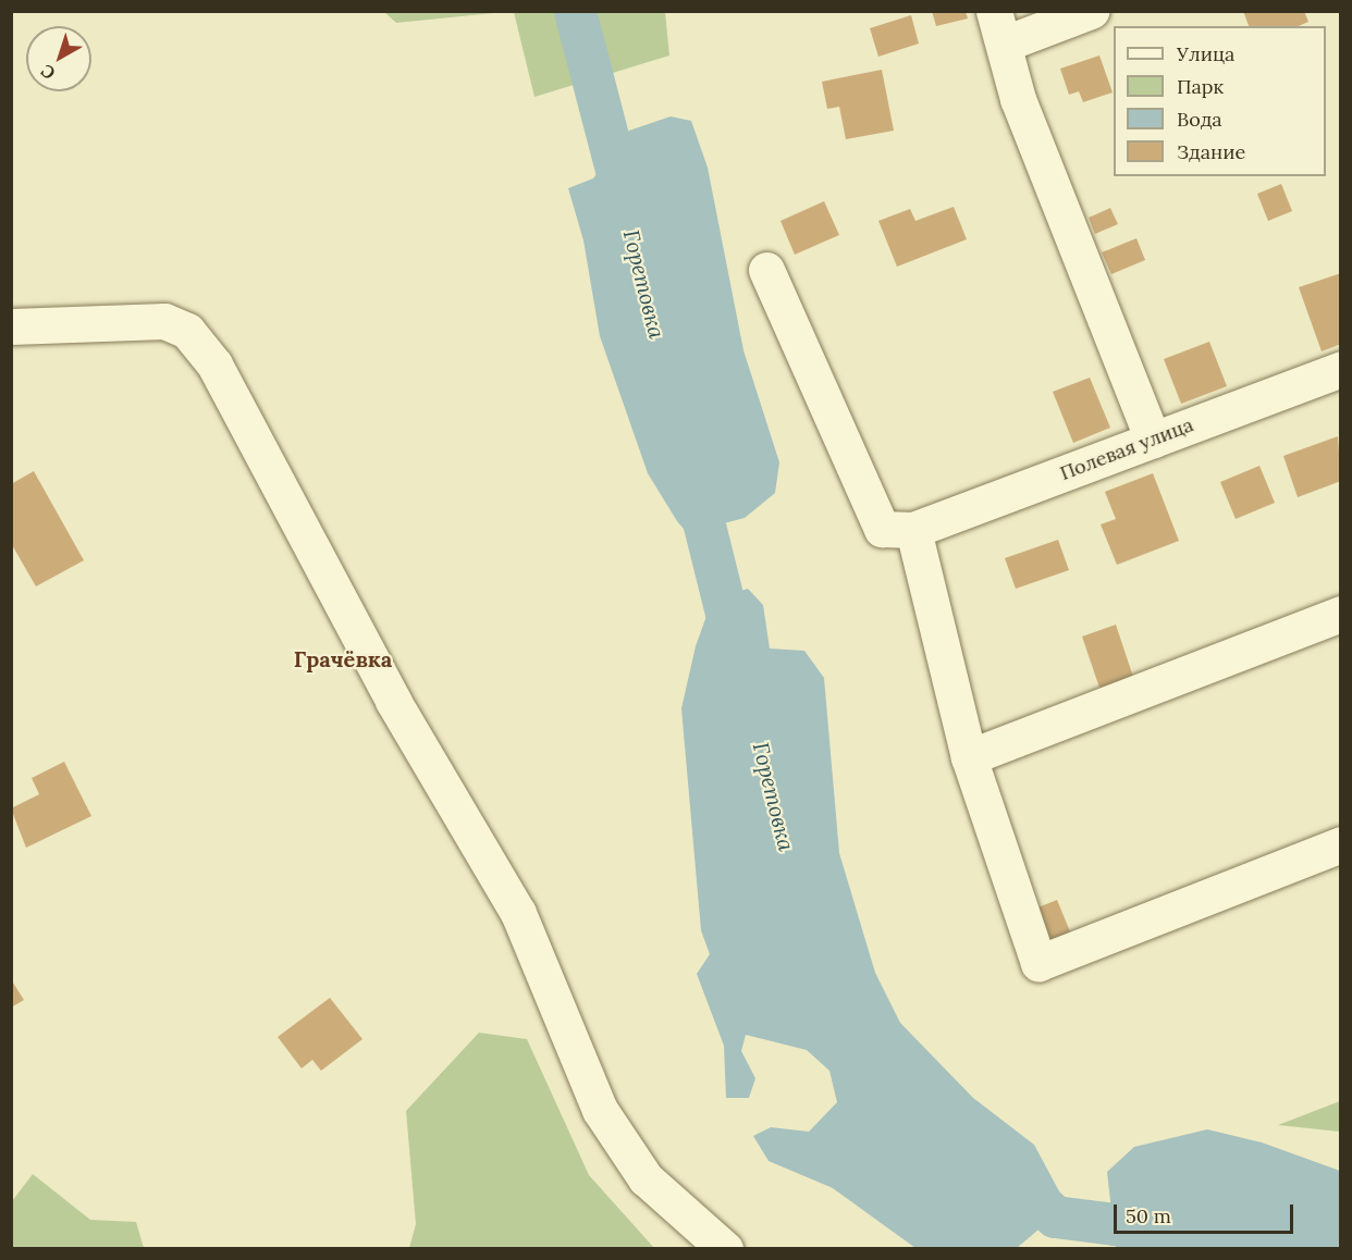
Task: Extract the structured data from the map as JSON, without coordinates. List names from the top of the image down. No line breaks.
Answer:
{"streets":{"street":["Полевая улица"]},"districts":["Грачёвка"],"water":["Горетовка"],"legend":["Улица","Парк","Вода","Здание"],"scale_bar":"50 m","north":"bottom left"}
